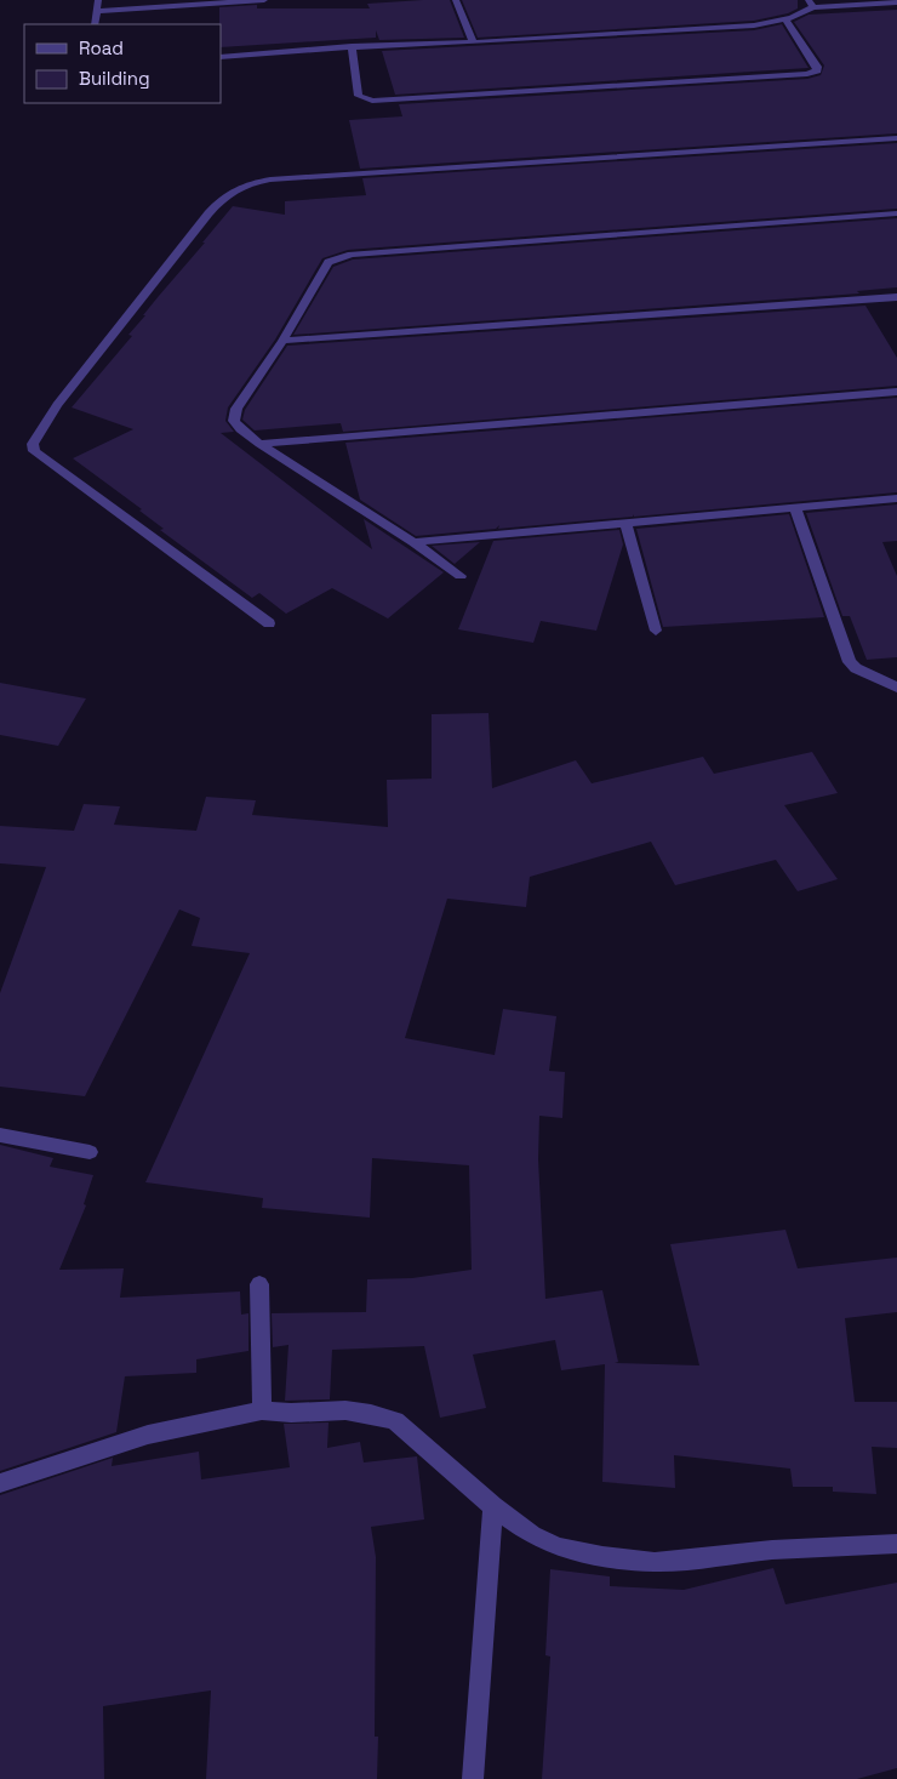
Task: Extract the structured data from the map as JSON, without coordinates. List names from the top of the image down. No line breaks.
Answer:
{"legend":["Road","Building"]}
